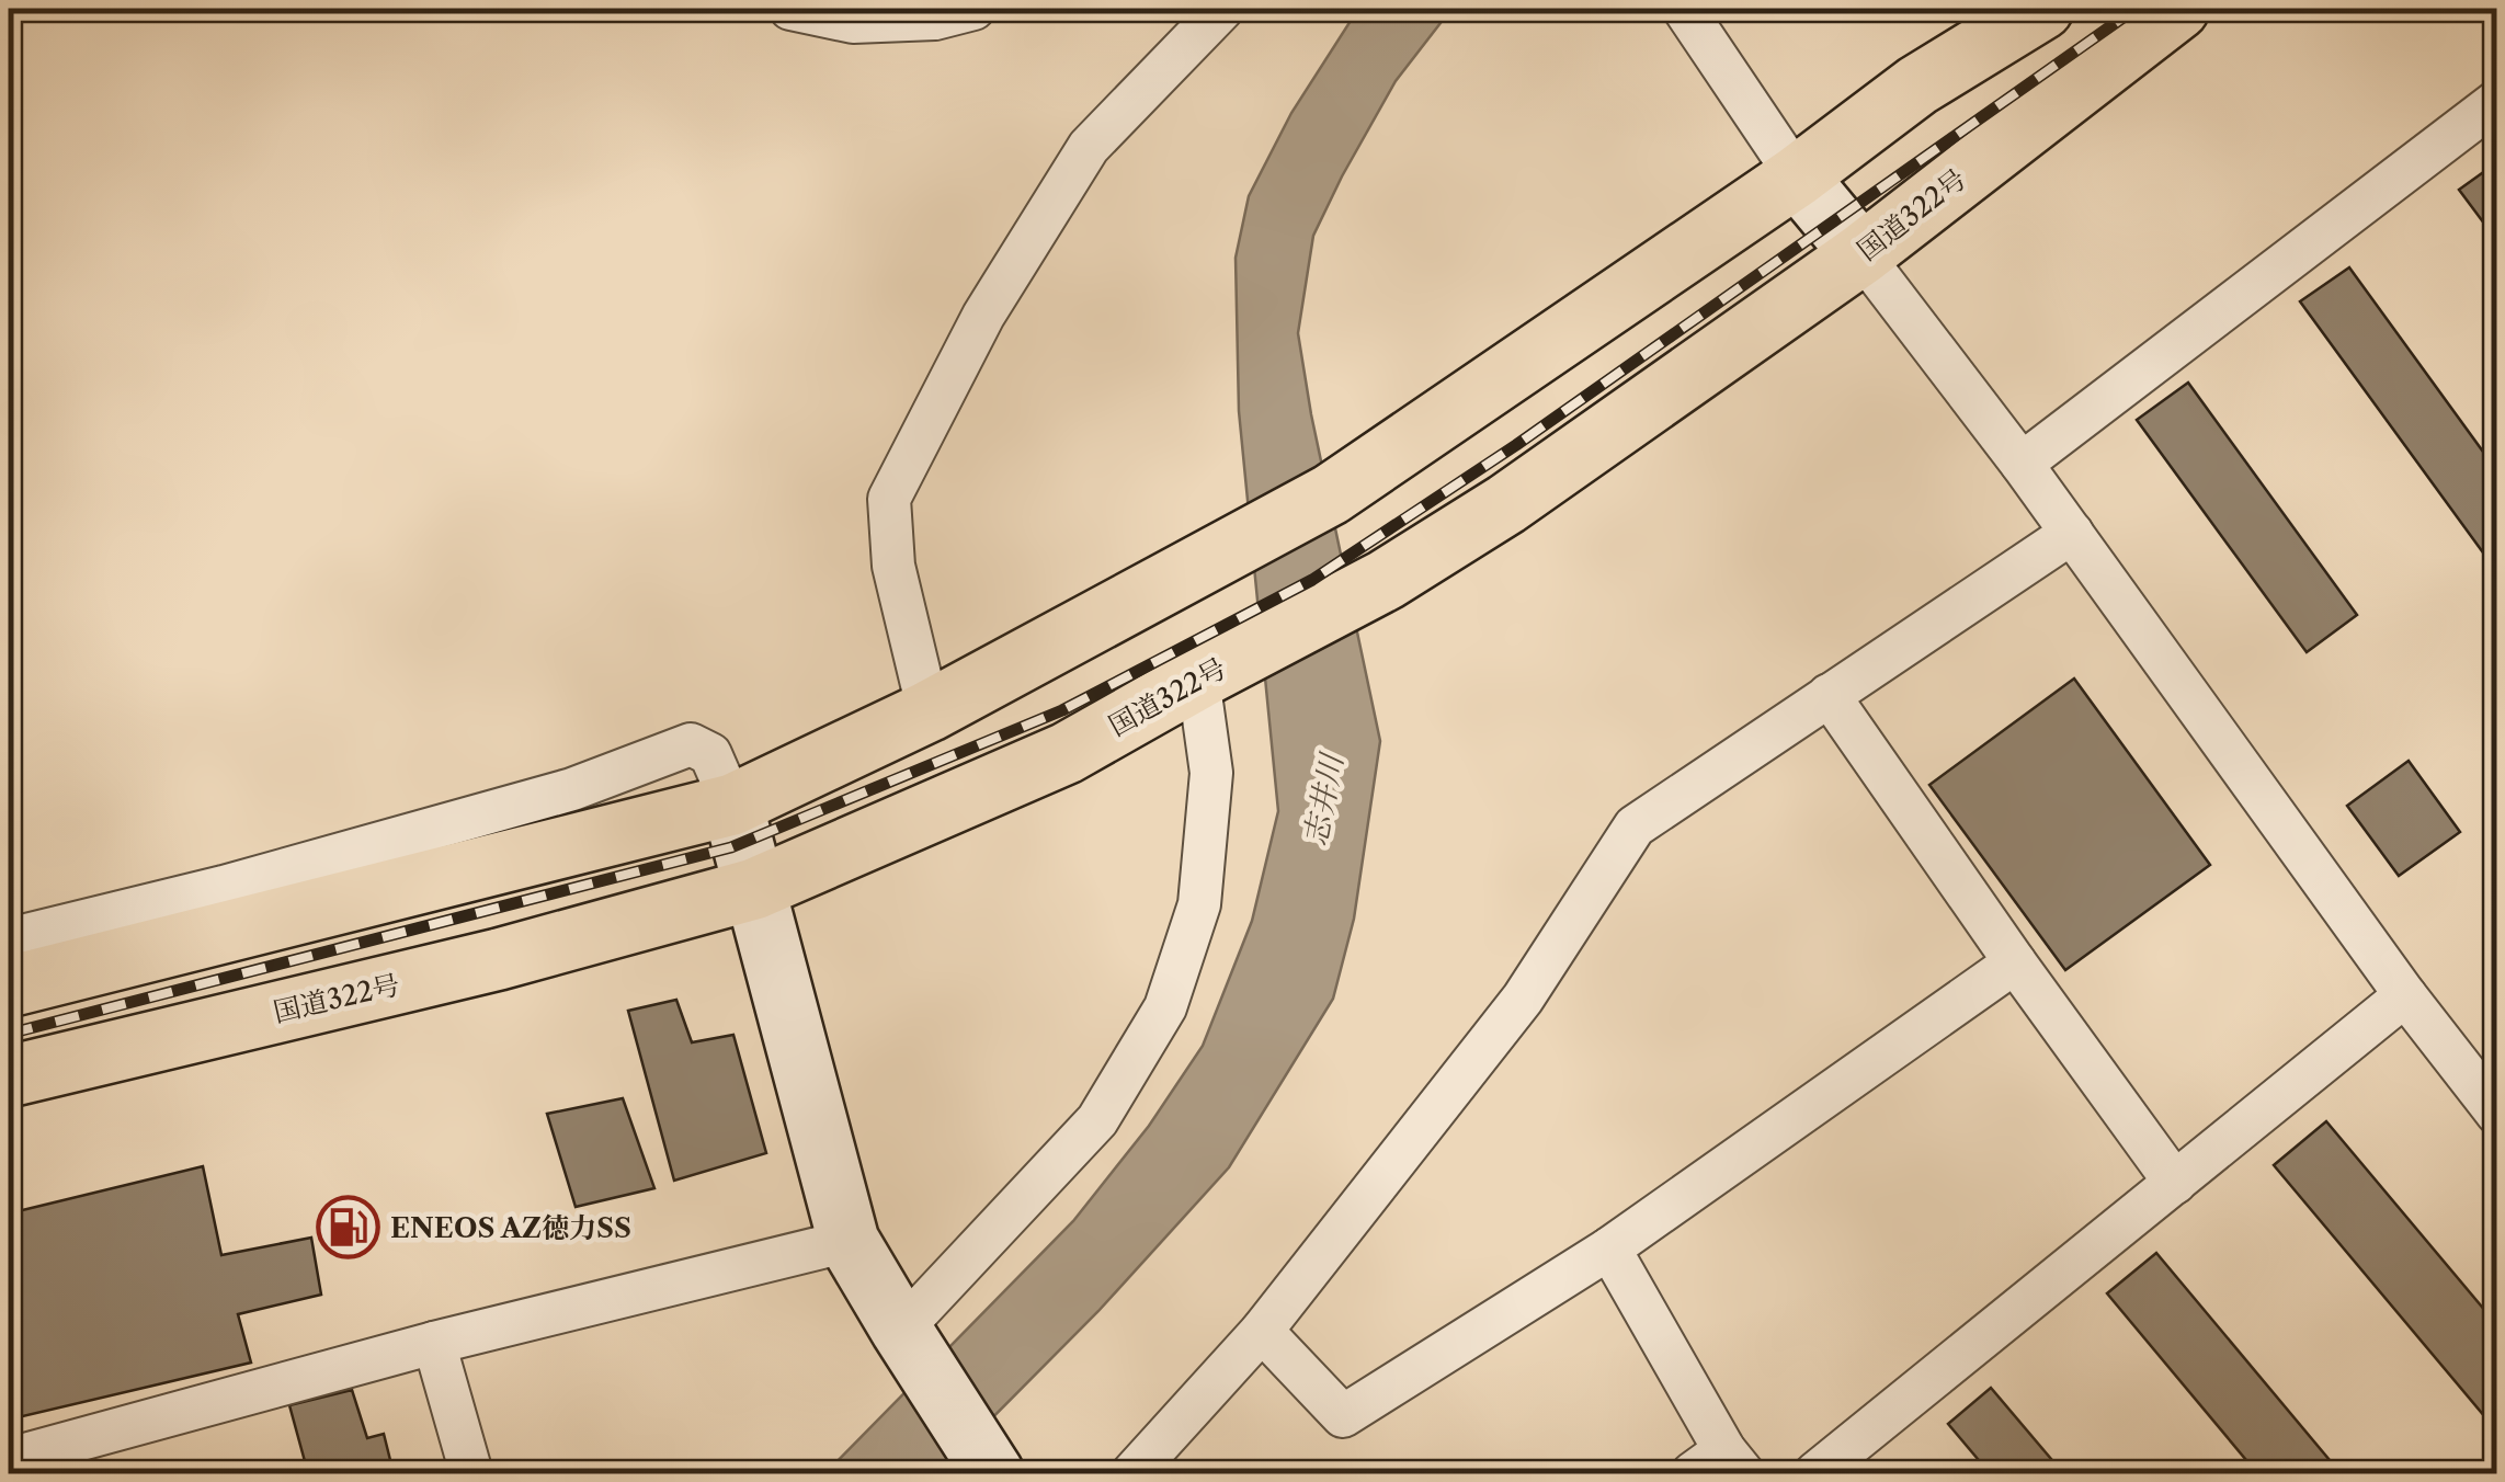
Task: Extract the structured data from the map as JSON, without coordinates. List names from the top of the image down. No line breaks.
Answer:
{"streets":{"highway":["国道322号"]},"water":["志井川"],"places":{"fuel station":["ENEOS AZ徳力SS"]}}
